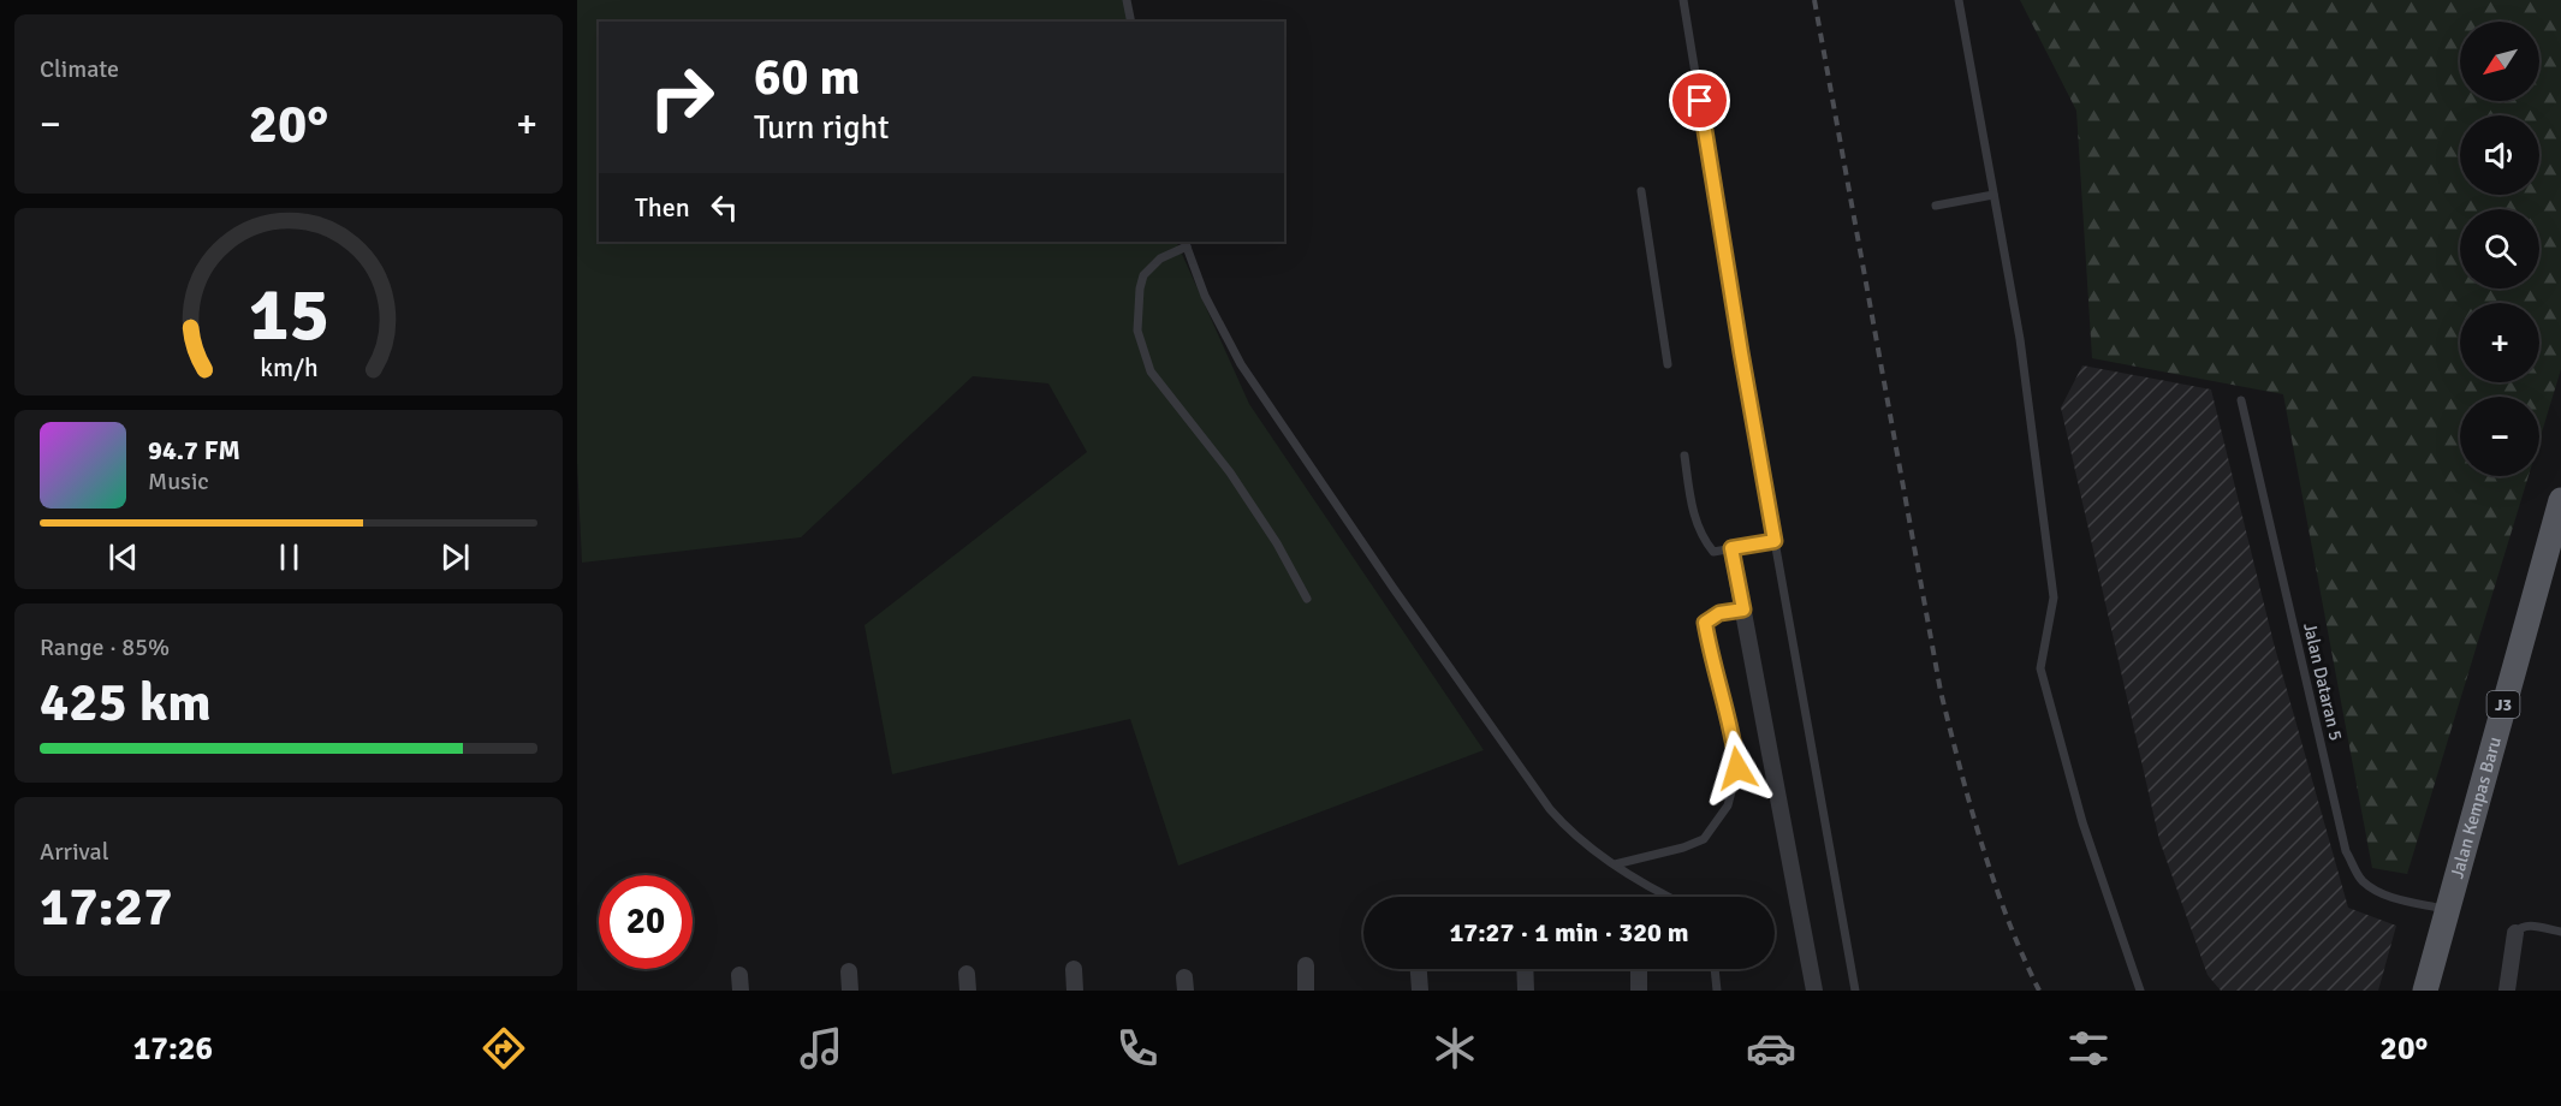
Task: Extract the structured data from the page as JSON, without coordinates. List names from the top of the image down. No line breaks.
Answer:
{"streets":{"main road":["J3","Jalan Kempas Baru"],"lane":["Jalan Dataran 5"]},"crossings":[["Jalan Dataran 5","Jalan Kempas Baru"]],"north":"bottom left","page":{"tile":["Climate",["Range · 85%","425 km"],["Arrival","17:27"]],"map_buttons":["+","−"],"turn":["60 m","Turn right"],"heat":["−","20°","+"],"then":"Then","song":["94.7 FM","Music"],"limit":"20","trip":"17:27 · 1 min · 320 m","tabs":["17:26","20°"],"gauge":["15","km/h"]}}
